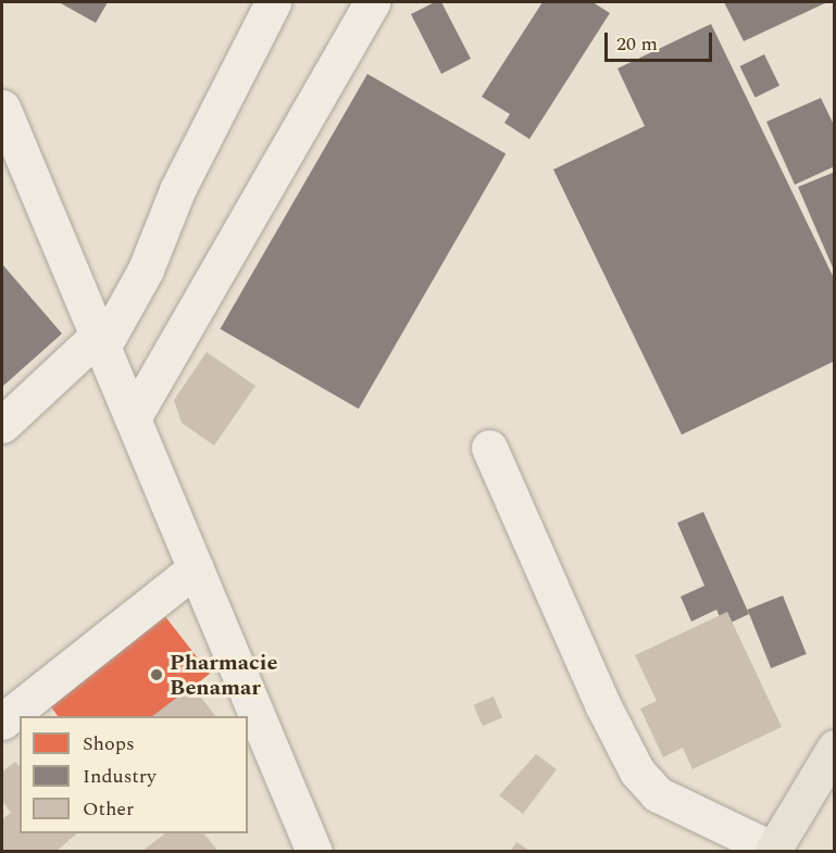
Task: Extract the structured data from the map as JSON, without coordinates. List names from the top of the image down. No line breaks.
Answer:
{"places":["Pharmacie Benamar"],"legend":["Shops","Industry","Other"],"scale_bar":"20 m"}
